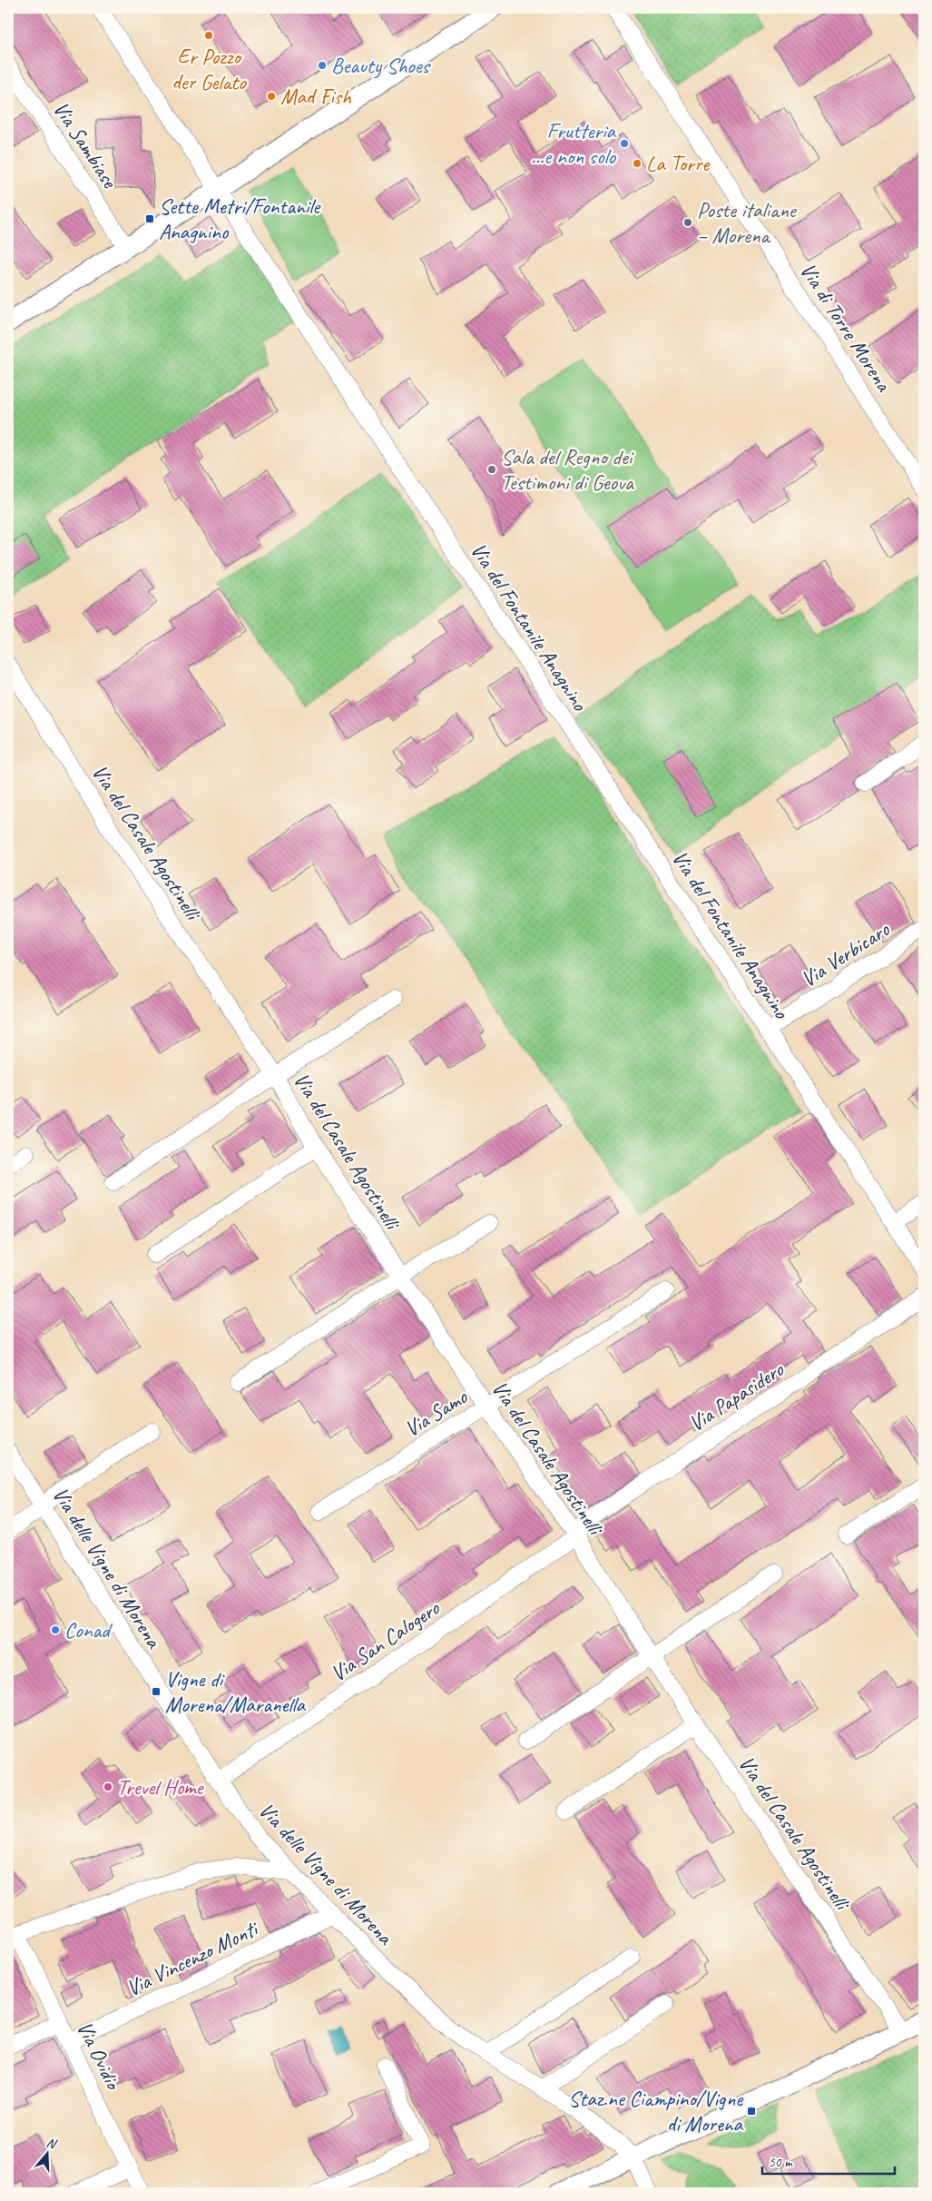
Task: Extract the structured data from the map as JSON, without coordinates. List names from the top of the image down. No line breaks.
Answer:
{"streets":{"street":["Via Sambiase","Via di Torre Morena","Via del Fontanile Anagnino","Via del Casale Agostinelli","Via Verbicaro","Via Papasidero","Via Samo","Via delle Vigne di Morena","Via San Calogero","Via Vincenzo Monti","Via Ovidio"]},"crossings":[["Via del Fontanile Anagnino","Via Verbicaro"],["Via del Casale Agostinelli","Via Papasidero"],["Via del Casale Agostinelli","Via Samo"],["Via del Casale Agostinelli","Via San Calogero"],["Via Papasidero","Via San Calogero"],["Via delle Vigne di Morena","Via San Calogero"],["Via delle Vigne di Morena","Via Vincenzo Monti"],["Via Vincenzo Monti","Via Ovidio"]],"places":{"other":["Er Pozzo der Gelato","Beauty Shoes","Mad Fish","Frutteria ...e non solo","La Torre","Poste italiane – Morena","Sala del Regno dei Testimoni di Geova","Conad","Trevel Home"],"transit":["Sette Metri/Fontanile Anagnino","Vigne di Morena/Maranella","Staz.ne Ciampino/Vigne di Morena"]},"scale_bar":"50 m","north":"top"}
